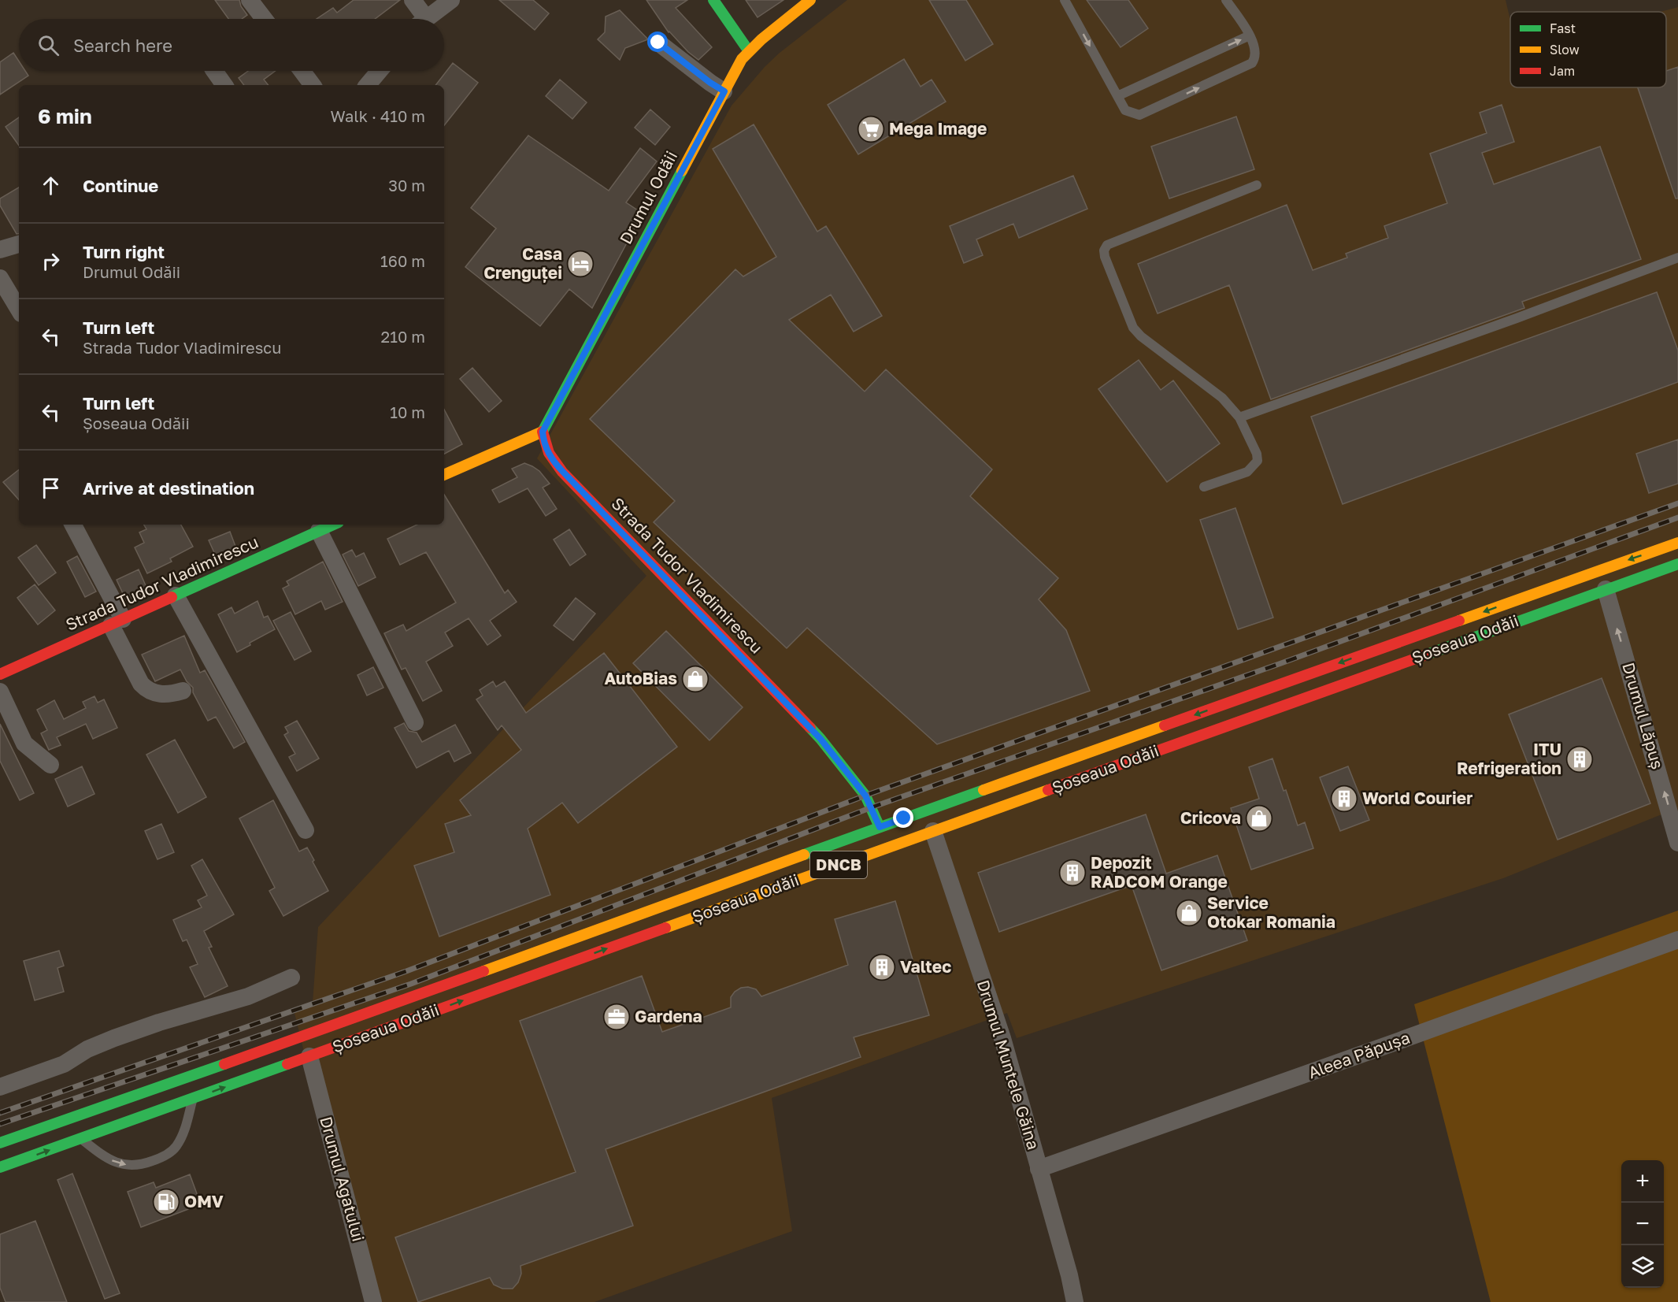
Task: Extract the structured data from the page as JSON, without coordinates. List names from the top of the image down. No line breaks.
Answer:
{"streets":{"main road":["Drumul Odăii","Strada Tudor Vladimirescu","Șoseaua Odăii","DNCB"],"street":["Drumul Lăpuș","Aleea Păpușa","Drumul Muntele Găina","Drumul Agatului"]},"crossings":[["Drumul Odăii","Strada Tudor Vladimirescu"],["Strada Tudor Vladimirescu","Șoseaua Odăii"],["Șoseaua Odăii","Drumul Lăpuș"],["Șoseaua Odăii","Drumul Muntele Găina"],["Șoseaua Odăii","Drumul Agatului"],["Aleea Păpușa","Drumul Muntele Găina"]],"one_way":["Drumul Lăpuș"],"places":{"supermarket":["Mega Image"],"hotel":["Casa Crenguței"],"shop":["AutoBias","Cricova","Service Otokar Romania"],"building":["ITU Refrigeration","World Courier","Depozit RADCOM Orange","Valtec"],"office":["Gardena"],"fuel station":["OMV"]},"legend":["Fast","Slow","Jam"],"page":{"search":"Search here","heading":["6 min","Walk · 410 m"],"list":[["Continue","30 m"],["Turn right","Drumul Odăii","160 m"],["Turn left","Strada Tudor Vladimirescu","210 m"],["Turn left","Șoseaua Odăii","10 m"],"Arrive at destination"],"map_buttons":["+","−"]}}
